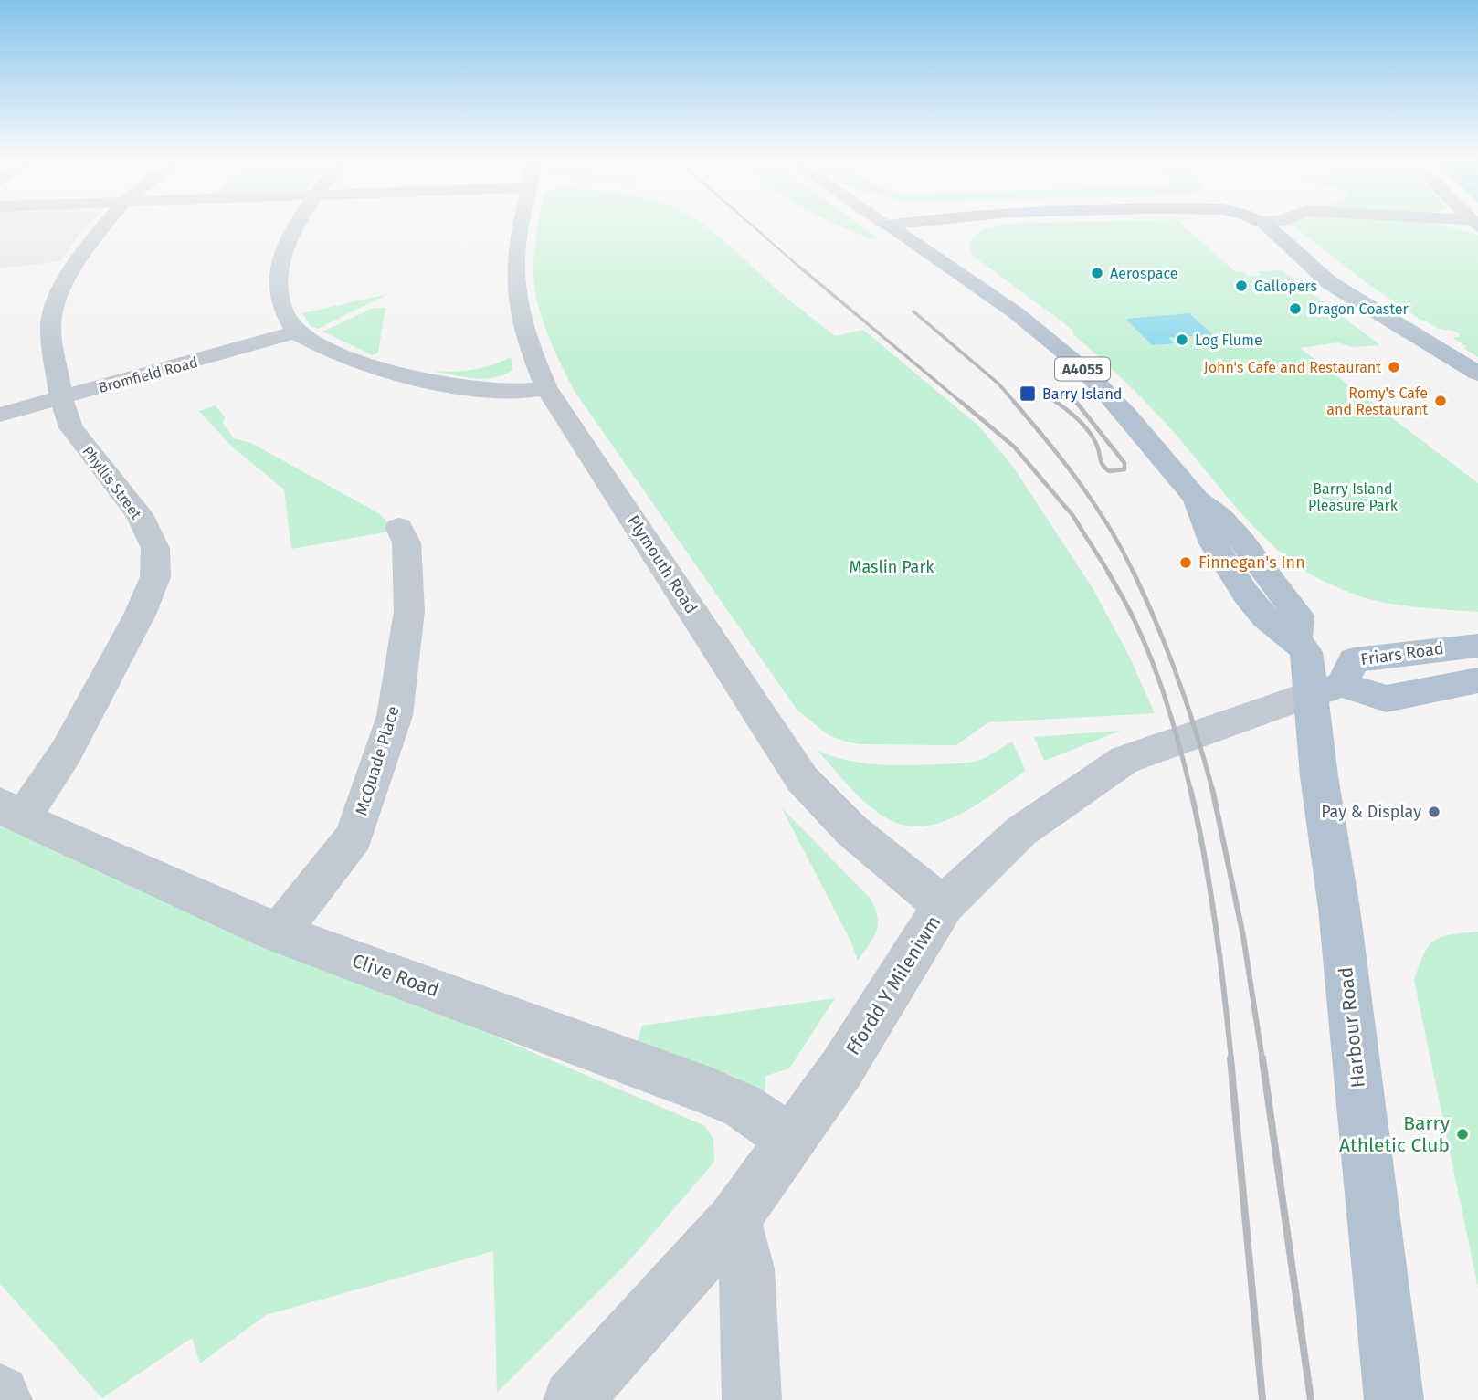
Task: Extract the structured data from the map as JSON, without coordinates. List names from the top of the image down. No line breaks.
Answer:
{"streets":{"main road":["A4055","Friars Road","Harbour Road"],"street":["Bromfield Road","Phyllis Street","Plymouth Road","McQuade Place","Clive Road","Ffordd Y Mileniwm"]},"crossings":[["A4055","Friars Road"],["A4055","Ffordd Y Mileniwm"],["A4055","Harbour Road"],["Bromfield Road","Phyllis Street"],["Phyllis Street","Clive Road"],["Plymouth Road","Ffordd Y Mileniwm"],["Friars Road","Ffordd Y Mileniwm"],["Friars Road","Harbour Road"],["McQuade Place","Clive Road"],["Clive Road","Ffordd Y Mileniwm"],["Ffordd Y Mileniwm","Harbour Road"]],"parks":["Barry Island Pleasure Park","Maslin Park"],"places":{"other":["Aerospace","Gallopers","Dragon Coaster","Log Flume","John's Cafe and Restaurant","Romy's Cafe and Restaurant","Finnegan's Inn","Pay & Display","Barry Athletic Club"],"transit":["Barry Island"]}}
